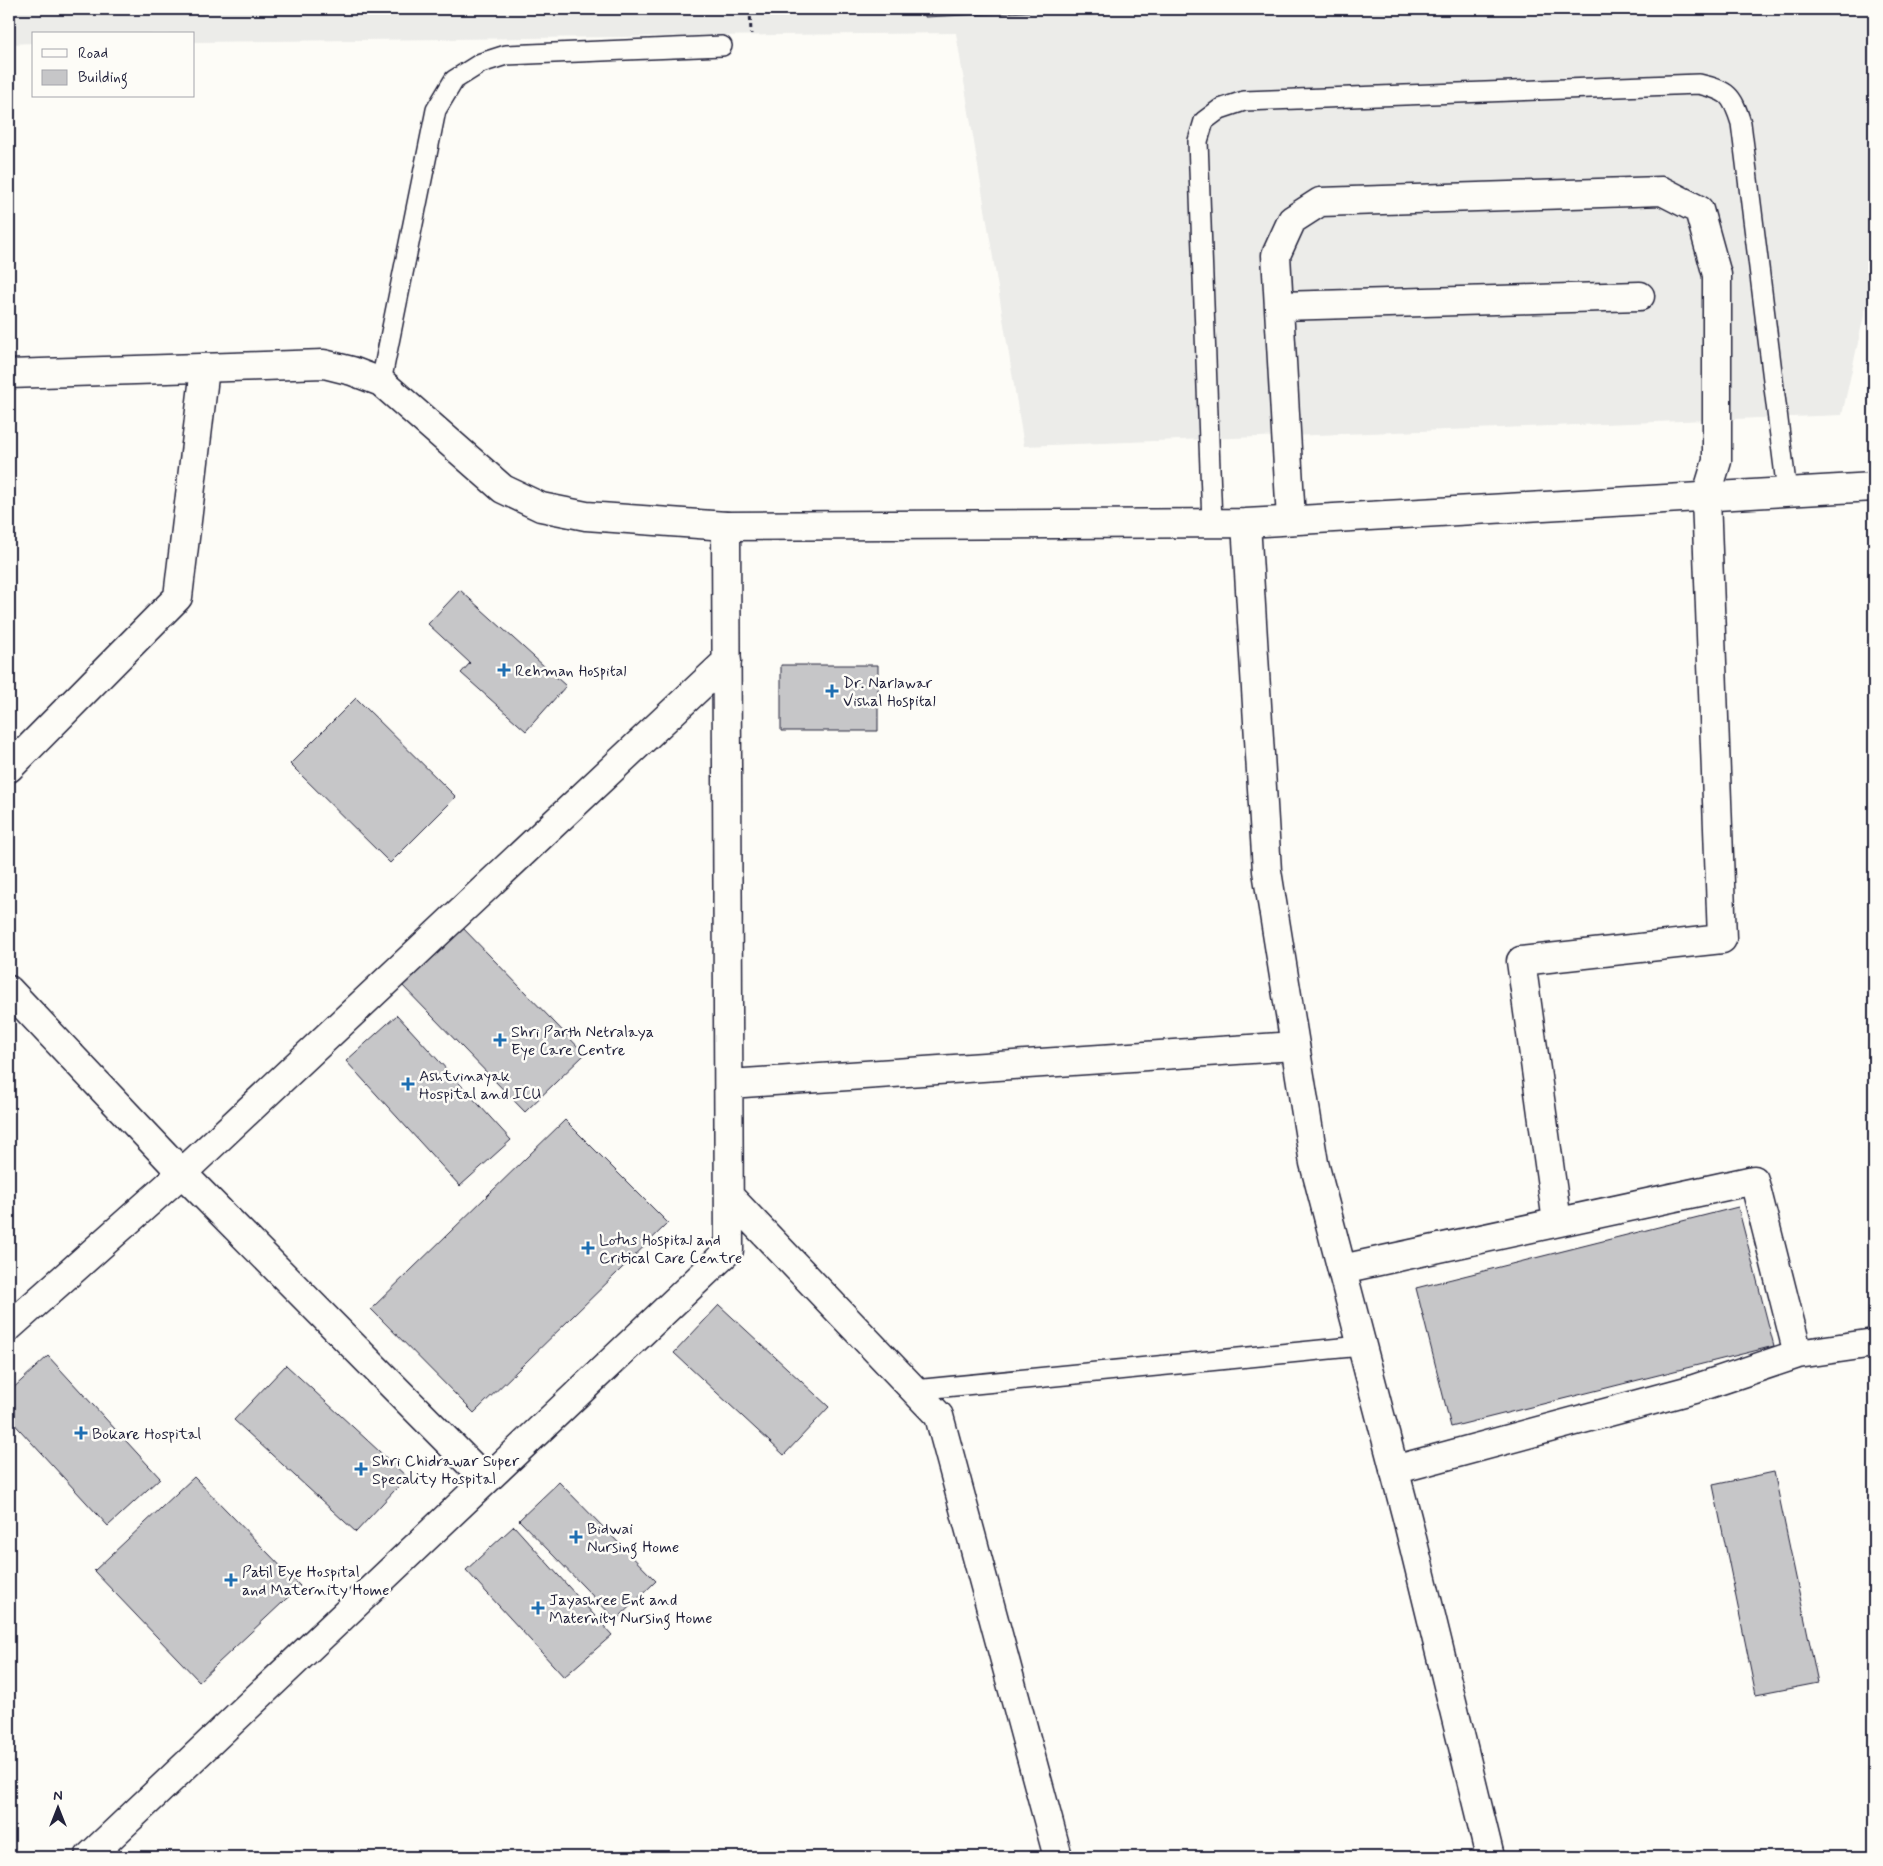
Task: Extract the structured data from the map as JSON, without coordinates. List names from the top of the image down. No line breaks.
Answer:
{"places":{"health":["Rehman Hospital","Dr. Narlawar Vishal Hospital","Shri Parth Netralaya Eye Care Centre","Ashtvinayak Hospital and ICU","Lotus Hospital and Critical Care Centre","Bokare Hospital","Shri Chidrawar Super Specality Hospital","Bidwai Nursing Home","Patil Eye Hospital and Maternity Home","Jayashree Ent and Maternity Nursing Home"]},"legend":["Road","Building"],"north":"top"}
